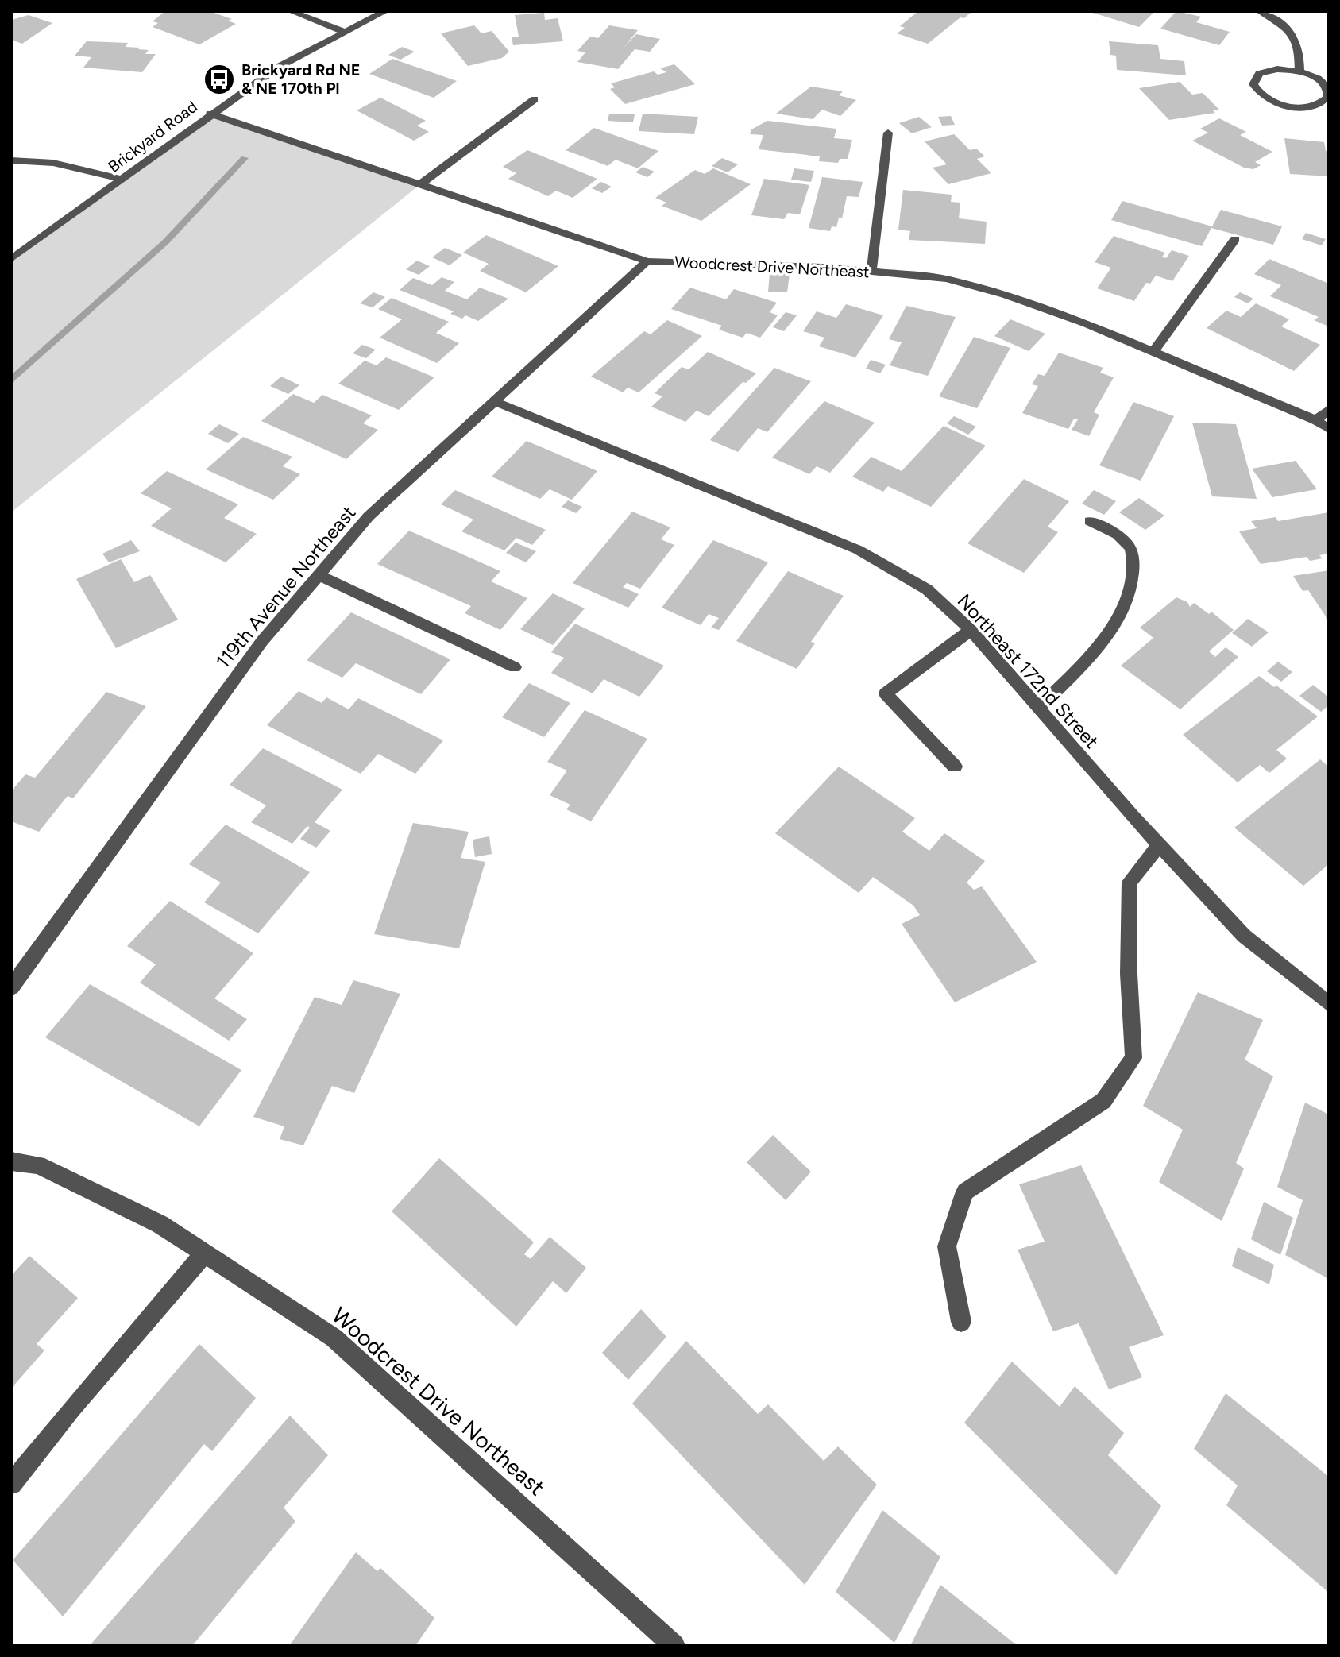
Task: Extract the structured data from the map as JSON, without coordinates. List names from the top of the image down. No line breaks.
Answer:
{"streets":{"street":["Brickyard Road","Woodcrest Drive Northeast","119th Avenue Northeast","Northeast 172nd Street"]},"crossings":[["Brickyard Road","Woodcrest Drive Northeast"],["Woodcrest Drive Northeast","119th Avenue Northeast"],["119th Avenue Northeast","Northeast 172nd Street"]],"places":{"bus stop":["Brickyard Rd NE & NE 170th Pl"]}}
